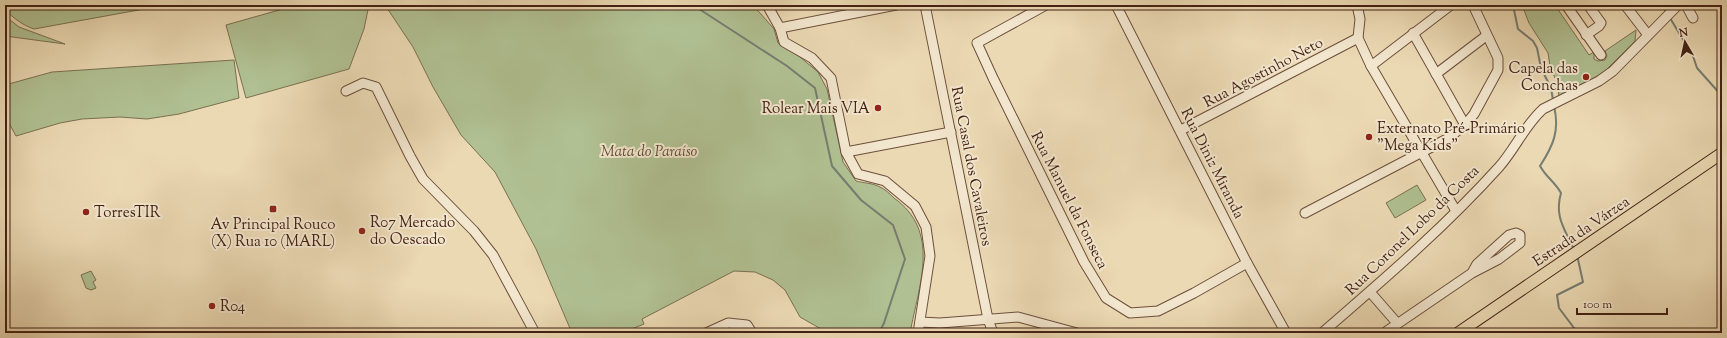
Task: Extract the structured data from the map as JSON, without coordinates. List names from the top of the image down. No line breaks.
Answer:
{"streets":{"main road":["Estrada da Várzea"],"street":["Rua Agostinho Neto","Rua Diniz Miranda","Rua Casal dos Cavaleiros","Rua Manuel da Fonseca","Rua Coronel Lobo da Costa"]},"crossings":[["Rua Agostinho Neto","Rua Diniz Miranda"],["Rua Diniz Miranda","Rua Manuel da Fonseca"]],"parks":["Mata do Paraíso"],"places":{"other":["Capela das Conchas","Rolear Mais VIA","Externato Pré-Primário \"Mega Kids\"","TorresTIR","R07 Mercado do Oescado","R04"],"transit":["Av Principal Rouco (X) Rua 10 (MARL)"]},"scale_bar":"100 m","north":"top"}
